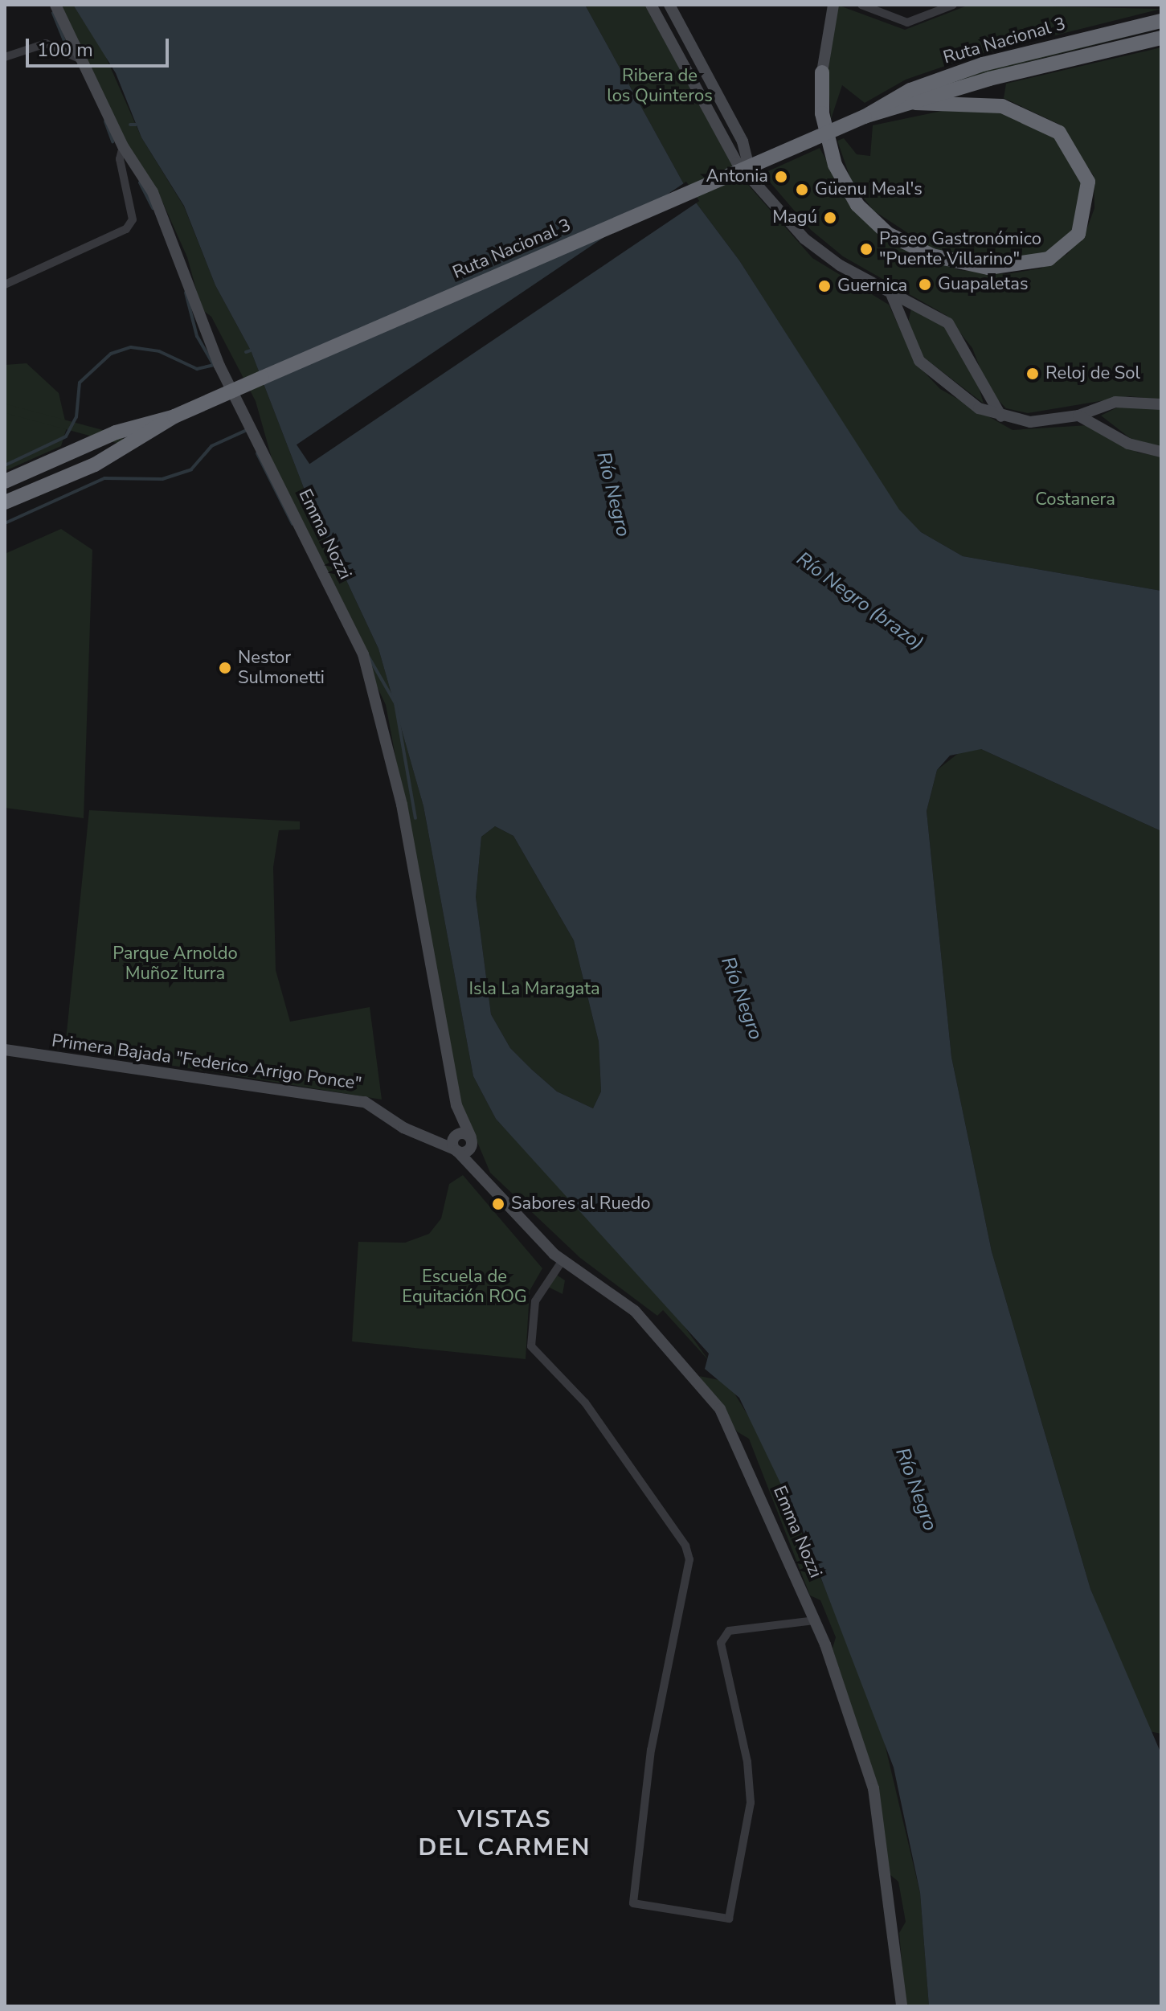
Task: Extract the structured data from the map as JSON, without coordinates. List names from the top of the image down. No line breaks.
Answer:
{"streets":{"highway":["Ruta Nacional 3"],"street":["Emma Nozzi","Primera Bajada \"Federico Arrigo Ponce\""]},"crossings":[["Emma Nozzi","Primera Bajada \"Federico Arrigo Ponce\""]],"districts":["VISTAS DEL CARMEN"],"water":["Río Negro","Río Negro (brazo)"],"parks":["Ribera de los Quinteros","Costanera","Parque Arnoldo Muñoz Iturra","Isla La Maragata","Escuela de Equitación ROG"],"places":["Antonia","Güenu Meal's","Magú","Paseo Gastronómico \"Puente Villarino\"","Guapaletas","Guernica","Reloj de Sol","Nestor Sulmonetti","Sabores al Ruedo"],"scale_bar":"100 m"}
